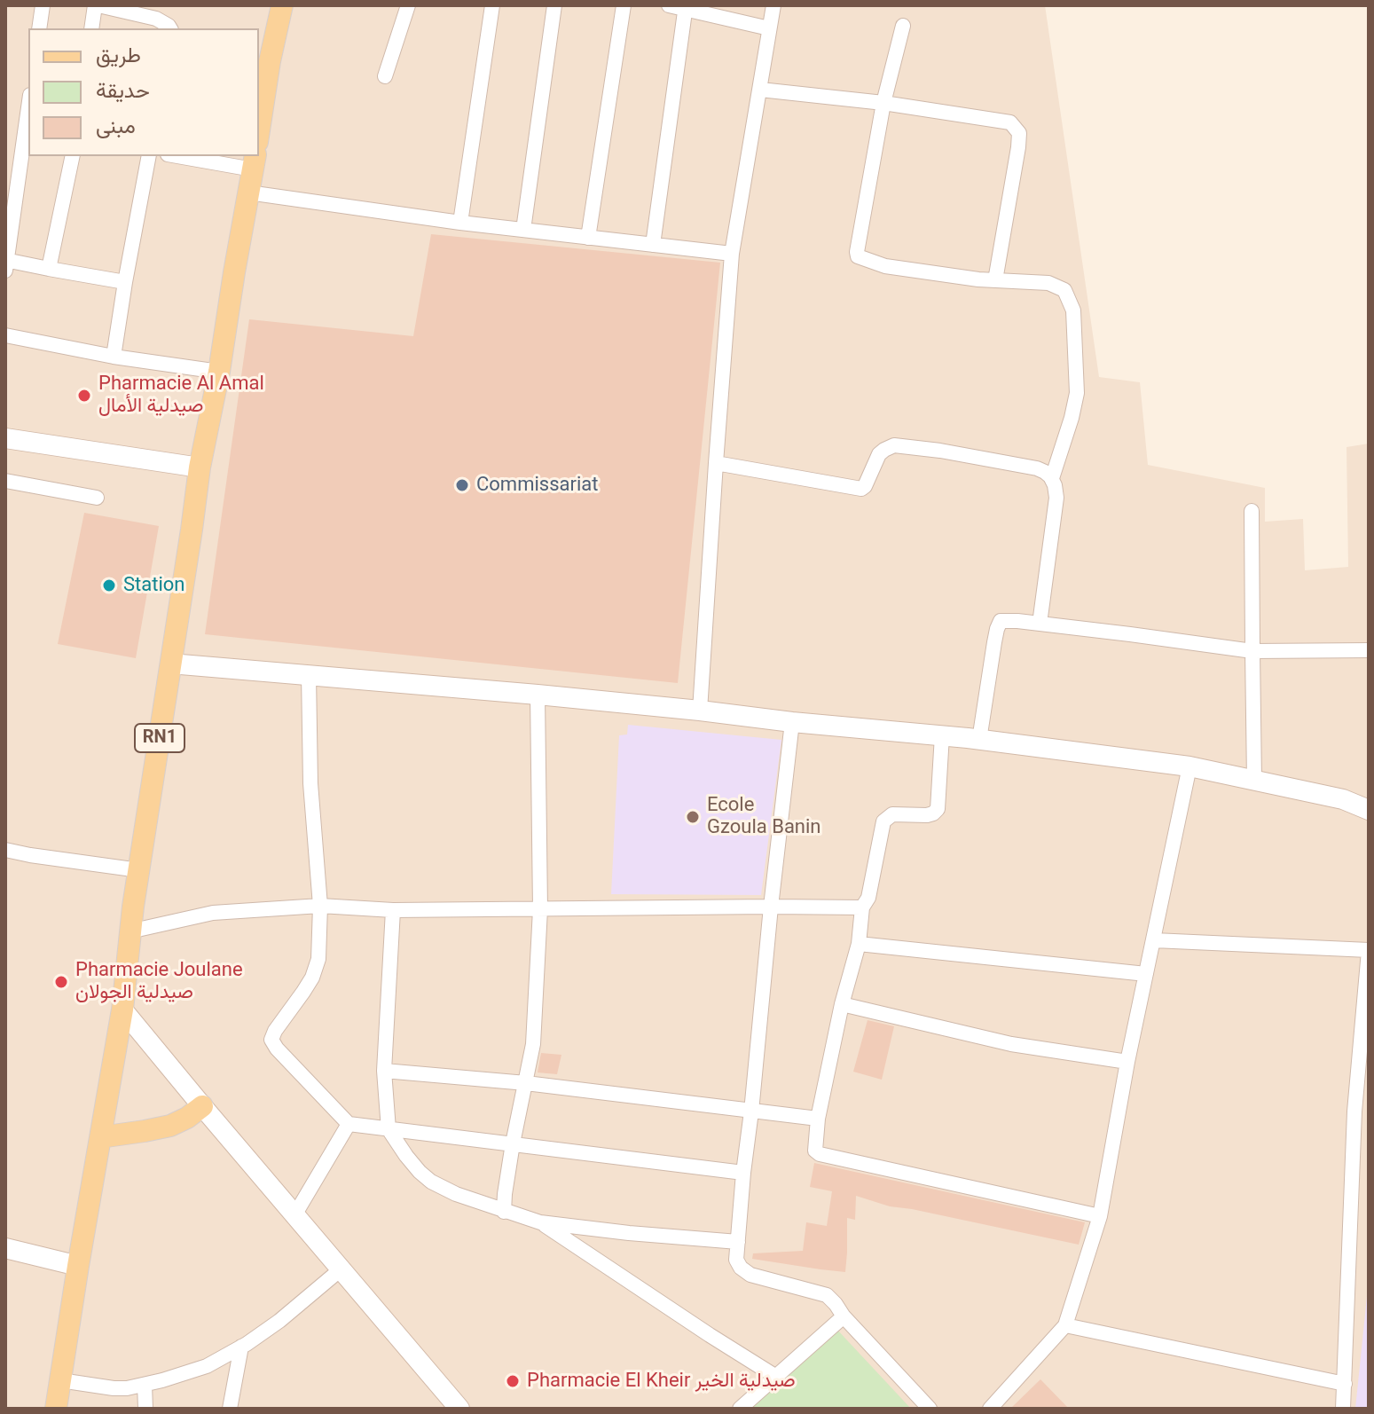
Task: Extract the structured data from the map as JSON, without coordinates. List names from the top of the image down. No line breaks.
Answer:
{"streets":{"main road":["RN1"]},"places":["Pharmacie Al Amal صيدلية الأمال","Commissariat","Station","Ecole Gzoula Banin","Pharmacie Joulane صيدلية الجولان","Pharmacie El Kheir صيدلية الخير"],"legend":["طريق","حديقة","مبنى"]}
